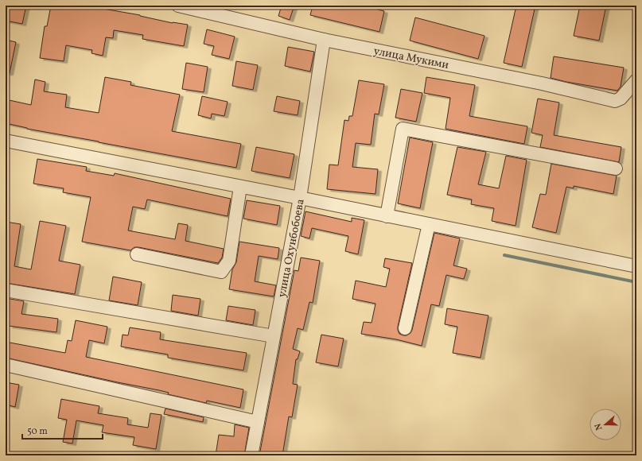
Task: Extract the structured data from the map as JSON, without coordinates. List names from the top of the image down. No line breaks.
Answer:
{"streets":{"street":["улица Мукими","улица Охунбобоева"]},"crossings":[["улица Мукими","улица Охунбобоева"]],"scale_bar":"50 m","north":"left"}
